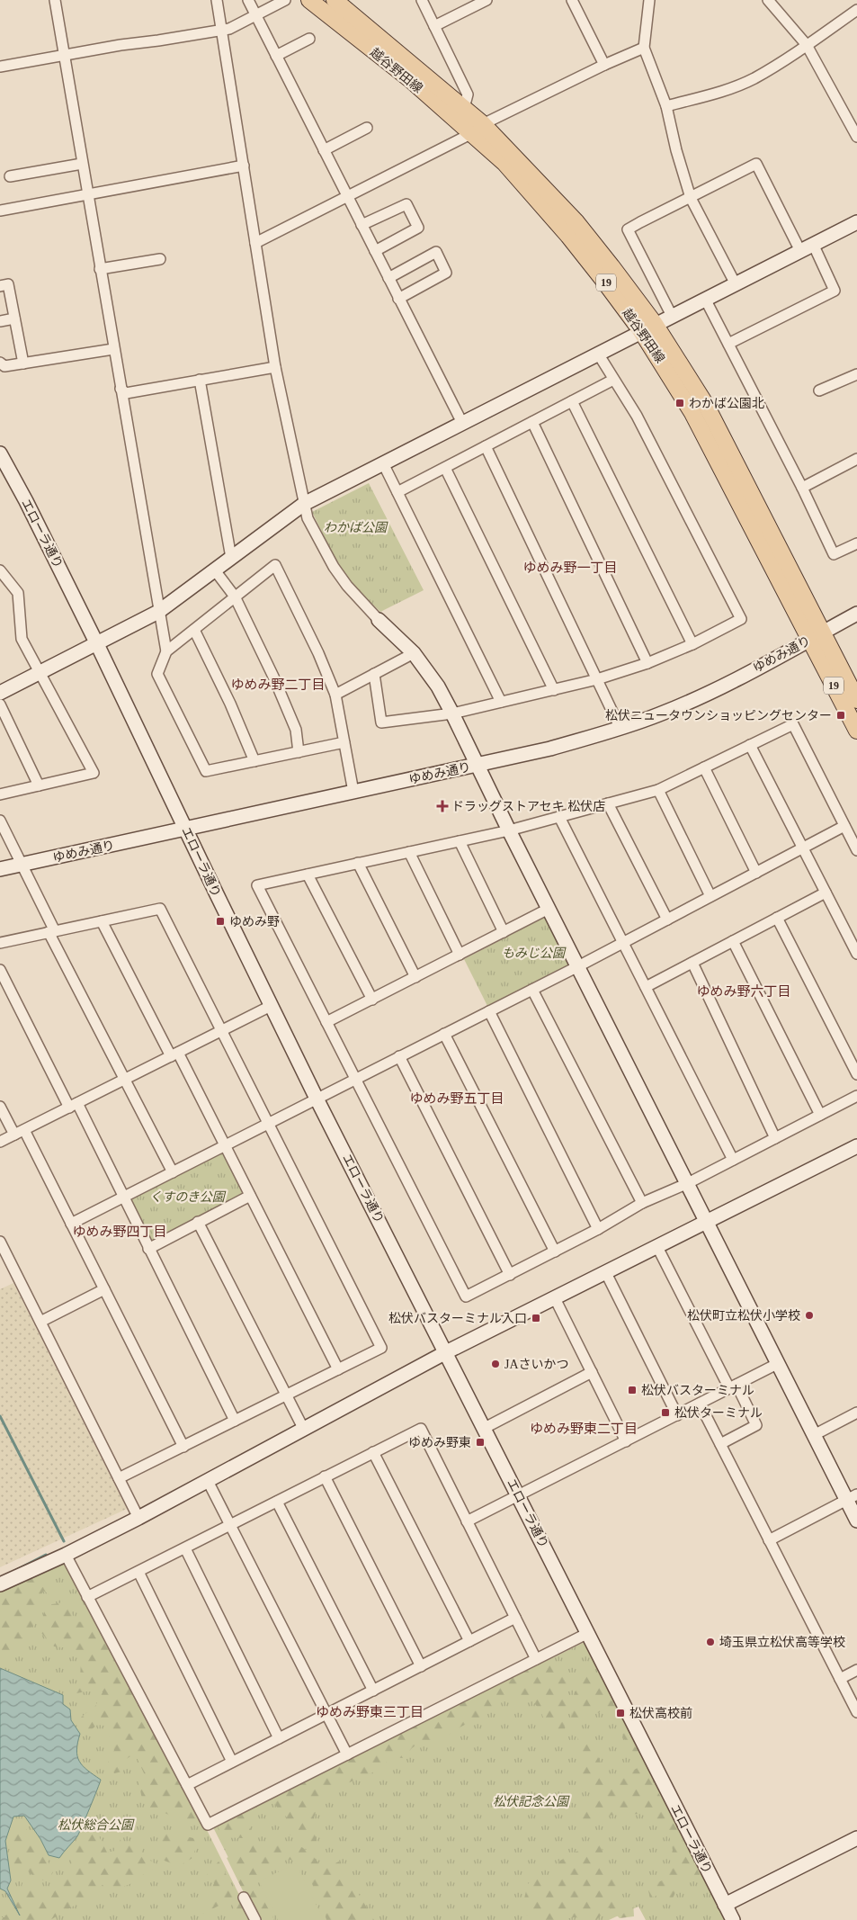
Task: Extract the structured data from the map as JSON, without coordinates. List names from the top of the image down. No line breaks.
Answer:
{"streets":{"main road":["越谷野田線","19"],"street":["エローラ通り","ゆめみ通り"]},"crossings":[["越谷野田線","ゆめみ通り"],["エローラ通り","ゆめみ通り"]],"districts":["ゆめみ野一丁目","ゆめみ野二丁目","ゆめみ野六丁目","ゆめみ野五丁目","ゆめみ野四丁目","ゆめみ野東二丁目","ゆめみ野東三丁目"],"parks":["わかば公園","もみじ公園","くすのき公園","松伏記念公園","松伏総合公園"],"places":{"transit":["わかば公園北","松伏ニュータウンショッピングセンター","ゆめみ野","松伏バスターミナル入口","松伏バスターミナル","松伏ターミナル","ゆめみ野東","松伏高校前"],"health":["ドラッグストアセキ 松伏店"],"other":["松伏町立松伏小学校","JAさいかつ","埼玉県立松伏高等学校"]}}
